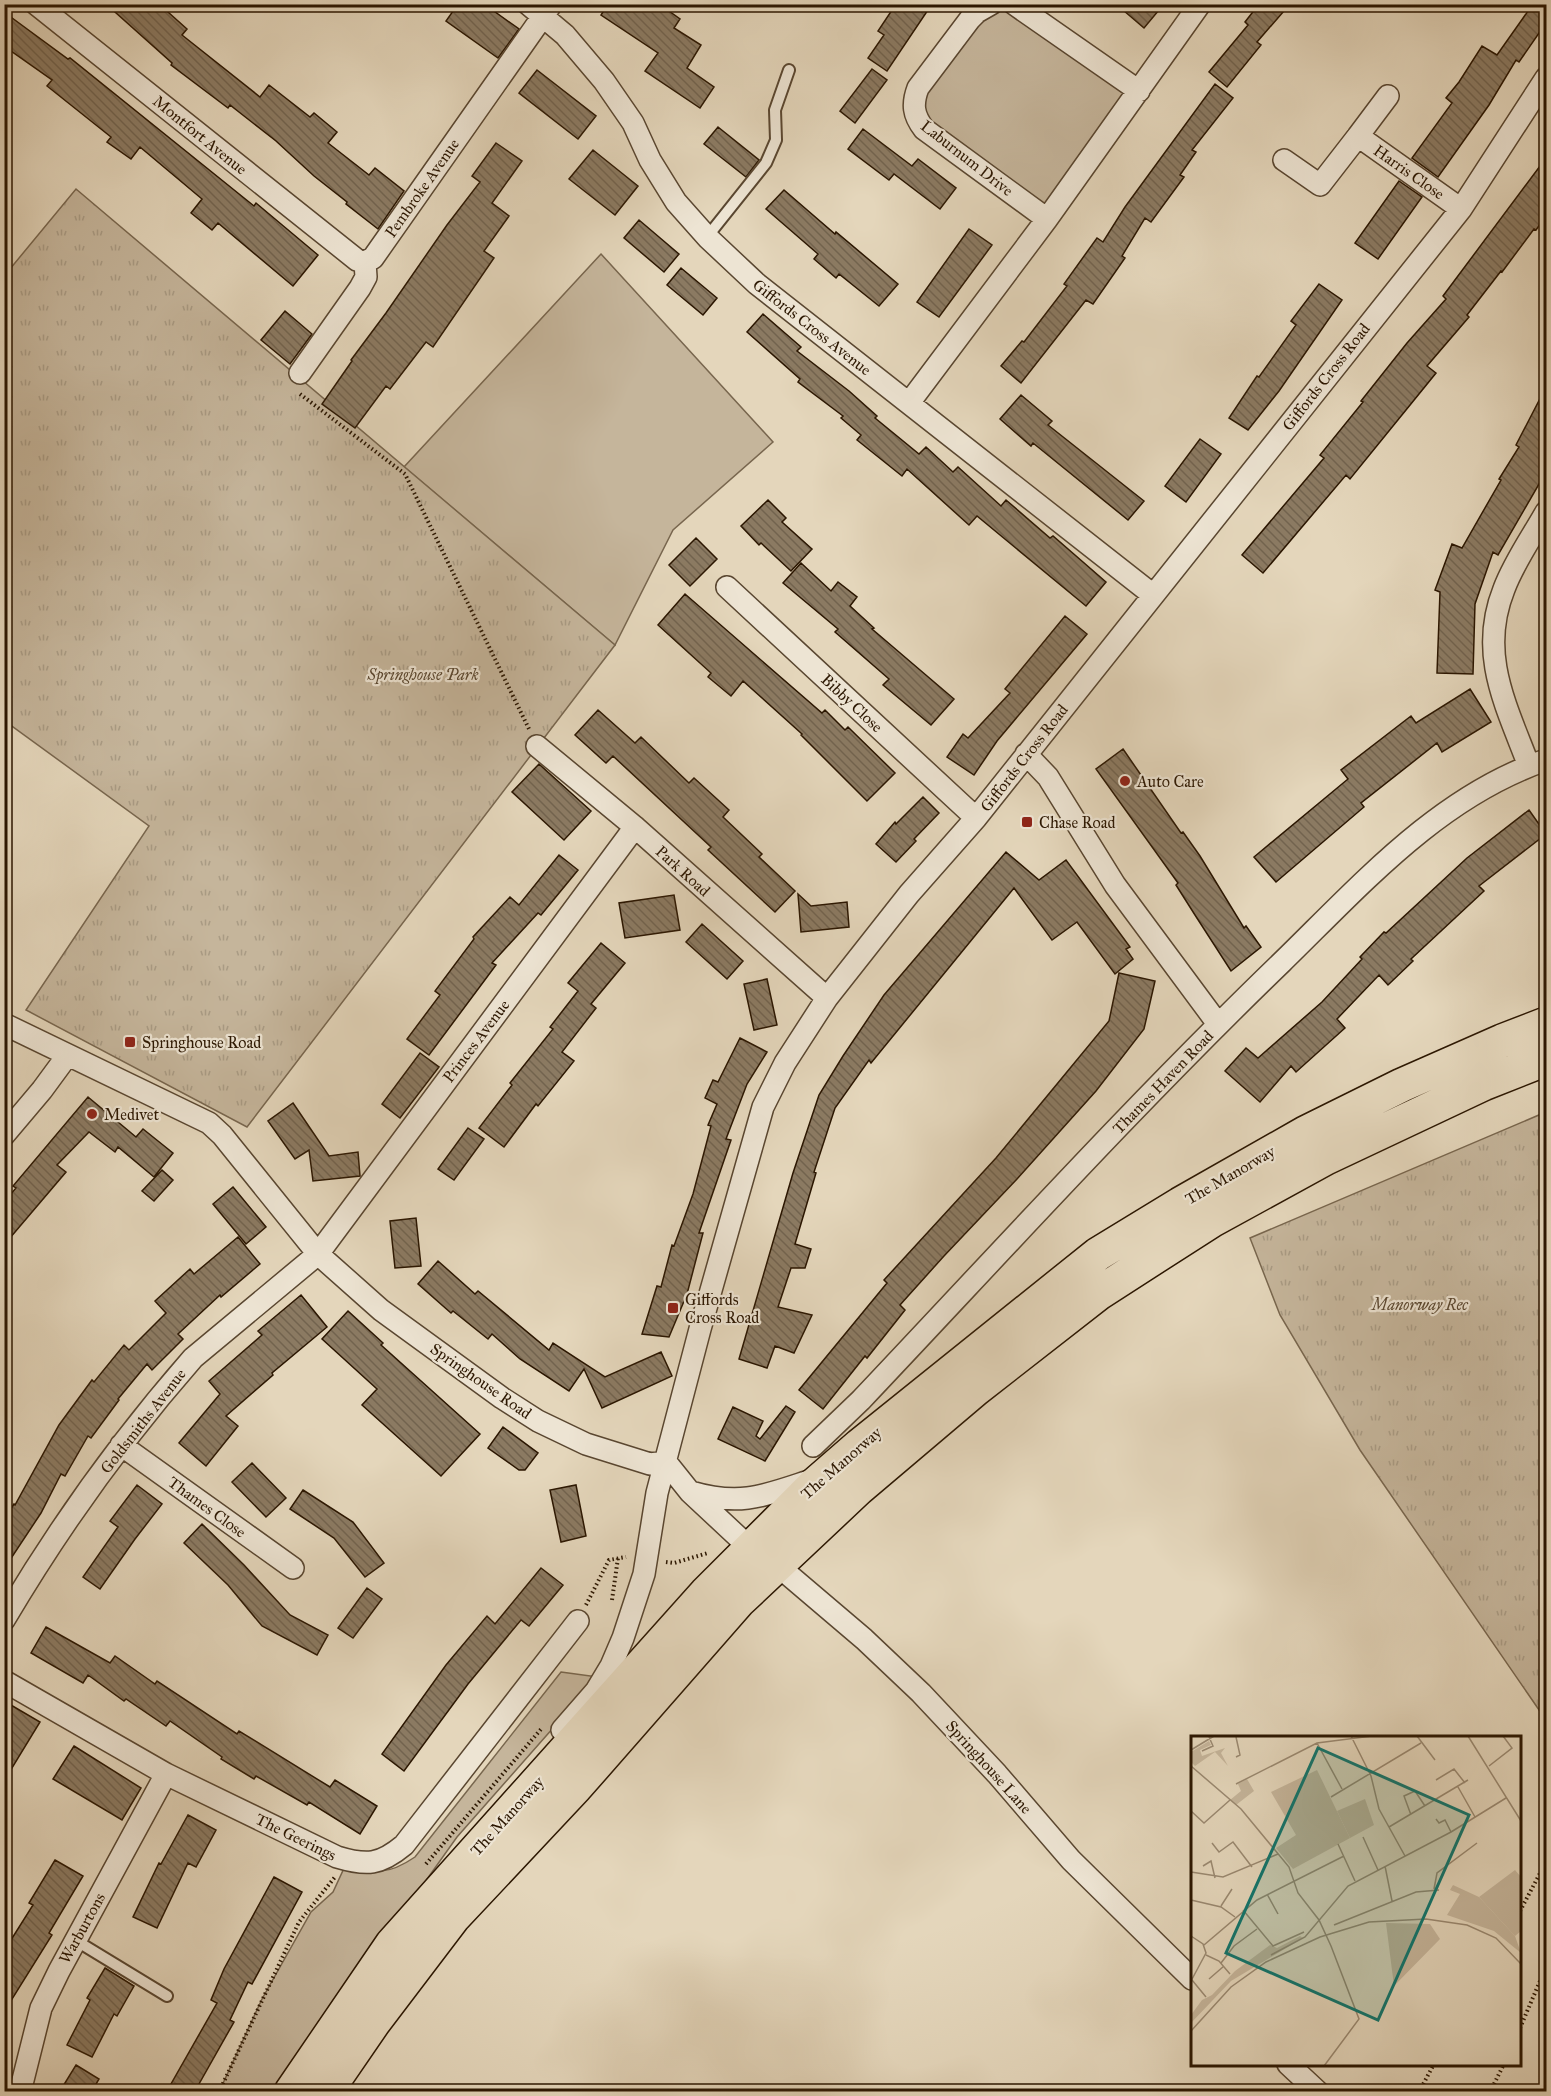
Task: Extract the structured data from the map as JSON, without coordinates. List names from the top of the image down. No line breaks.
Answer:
{"streets":{"main road":["The Manorway"],"street":["Montfort Avenue","Laburnum Drive","Harris Close","Pembroke Avenue","Giffords Cross Avenue","Giffords Cross Road","Bibby Close","Park Road","Princes Avenue","Thames Haven Road","Springhouse Road","Goldsmiths Avenue","Thames Close","Springhouse Lane","The Geerings","Warburtons"]},"crossings":[["Montfort Avenue","Pembroke Avenue"],["Harris Close","Giffords Cross Road"],["Pembroke Avenue","Giffords Cross Avenue"],["Giffords Cross Avenue","Giffords Cross Road"],["Giffords Cross Road","Bibby Close"],["Giffords Cross Road","Park Road"],["Giffords Cross Road","The Manorway"],["Giffords Cross Road","Springhouse Road"],["Park Road","Princes Avenue"],["Princes Avenue","Springhouse Road"],["Princes Avenue","Goldsmiths Avenue"],["The Manorway","Springhouse Lane"],["Springhouse Road","Goldsmiths Avenue"],["Goldsmiths Avenue","Thames Close"],["The Geerings","Warburtons"]],"parks":["Springhouse Park","Manorway Rec"],"places":{"other":["Auto Care","Medivet"],"transit":["Chase Road","Springhouse Road","Giffords Cross Road"]}}
